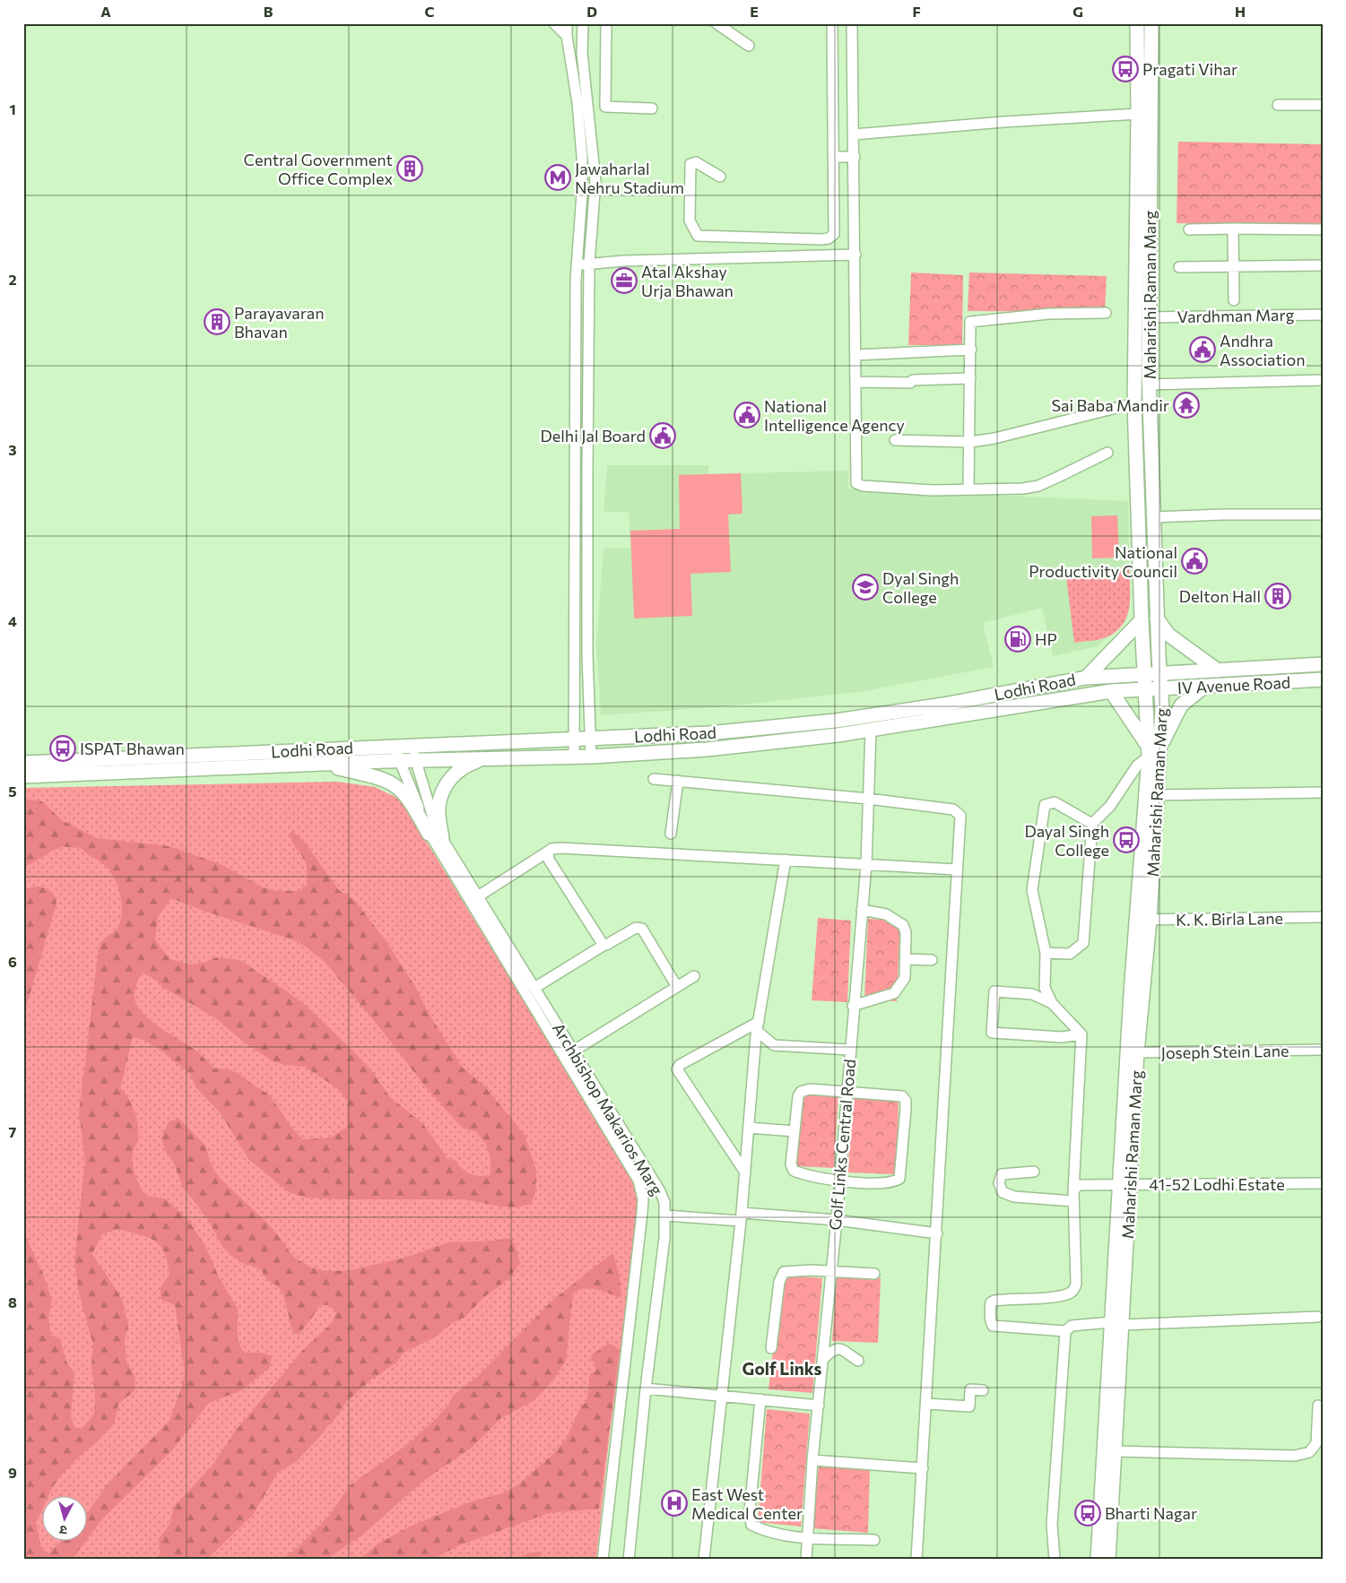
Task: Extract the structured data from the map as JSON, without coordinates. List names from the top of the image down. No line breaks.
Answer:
{"streets":{"main road":["Maharishi Raman Marg","IV Avenue Road","Lodhi Road"],"street":["Vardhman Marg","K. K. Birla Lane","Joseph Stein Lane","Archbishop Makarios Marg","Golf Links Central Road","41-52 Lodhi Estate"]},"crossings":[["Maharishi Raman Marg","Vardhman Marg"],["Maharishi Raman Marg","IV Avenue Road"],["Maharishi Raman Marg","Lodhi Road"],["Maharishi Raman Marg","K. K. Birla Lane"],["Maharishi Raman Marg","Joseph Stein Lane"],["Maharishi Raman Marg","41-52 Lodhi Estate"],["IV Avenue Road","Lodhi Road"],["Lodhi Road","Archbishop Makarios Marg"],["Lodhi Road","Golf Links Central Road"]],"districts":["Golf Links"],"places":{"bus stop":["Pragati Vihar","ISPAT Bhawan","Dayal Singh College","Bharti Nagar"],"building":["Central Government Office Complex","Parayavaran Bhavan","Delton Hall"],"metro station":["Jawaharlal Nehru Stadium"],"office":["Atal Akshay Urja Bhawan"],"public building":["Andhra Association","National Intelligence Agency","Delhi Jal Board","National Productivity Council"],"temple":["Sai Baba Mandir"],"school or university":["Dyal Singh College"],"fuel station":["HP"],"hospital":["East West Medical Center"]},"north":"bottom","grid":{"columns":["A","B","C","D","E","F","G","H"],"rows":["1","2","3","4","5","6","7","8","9"]}}
